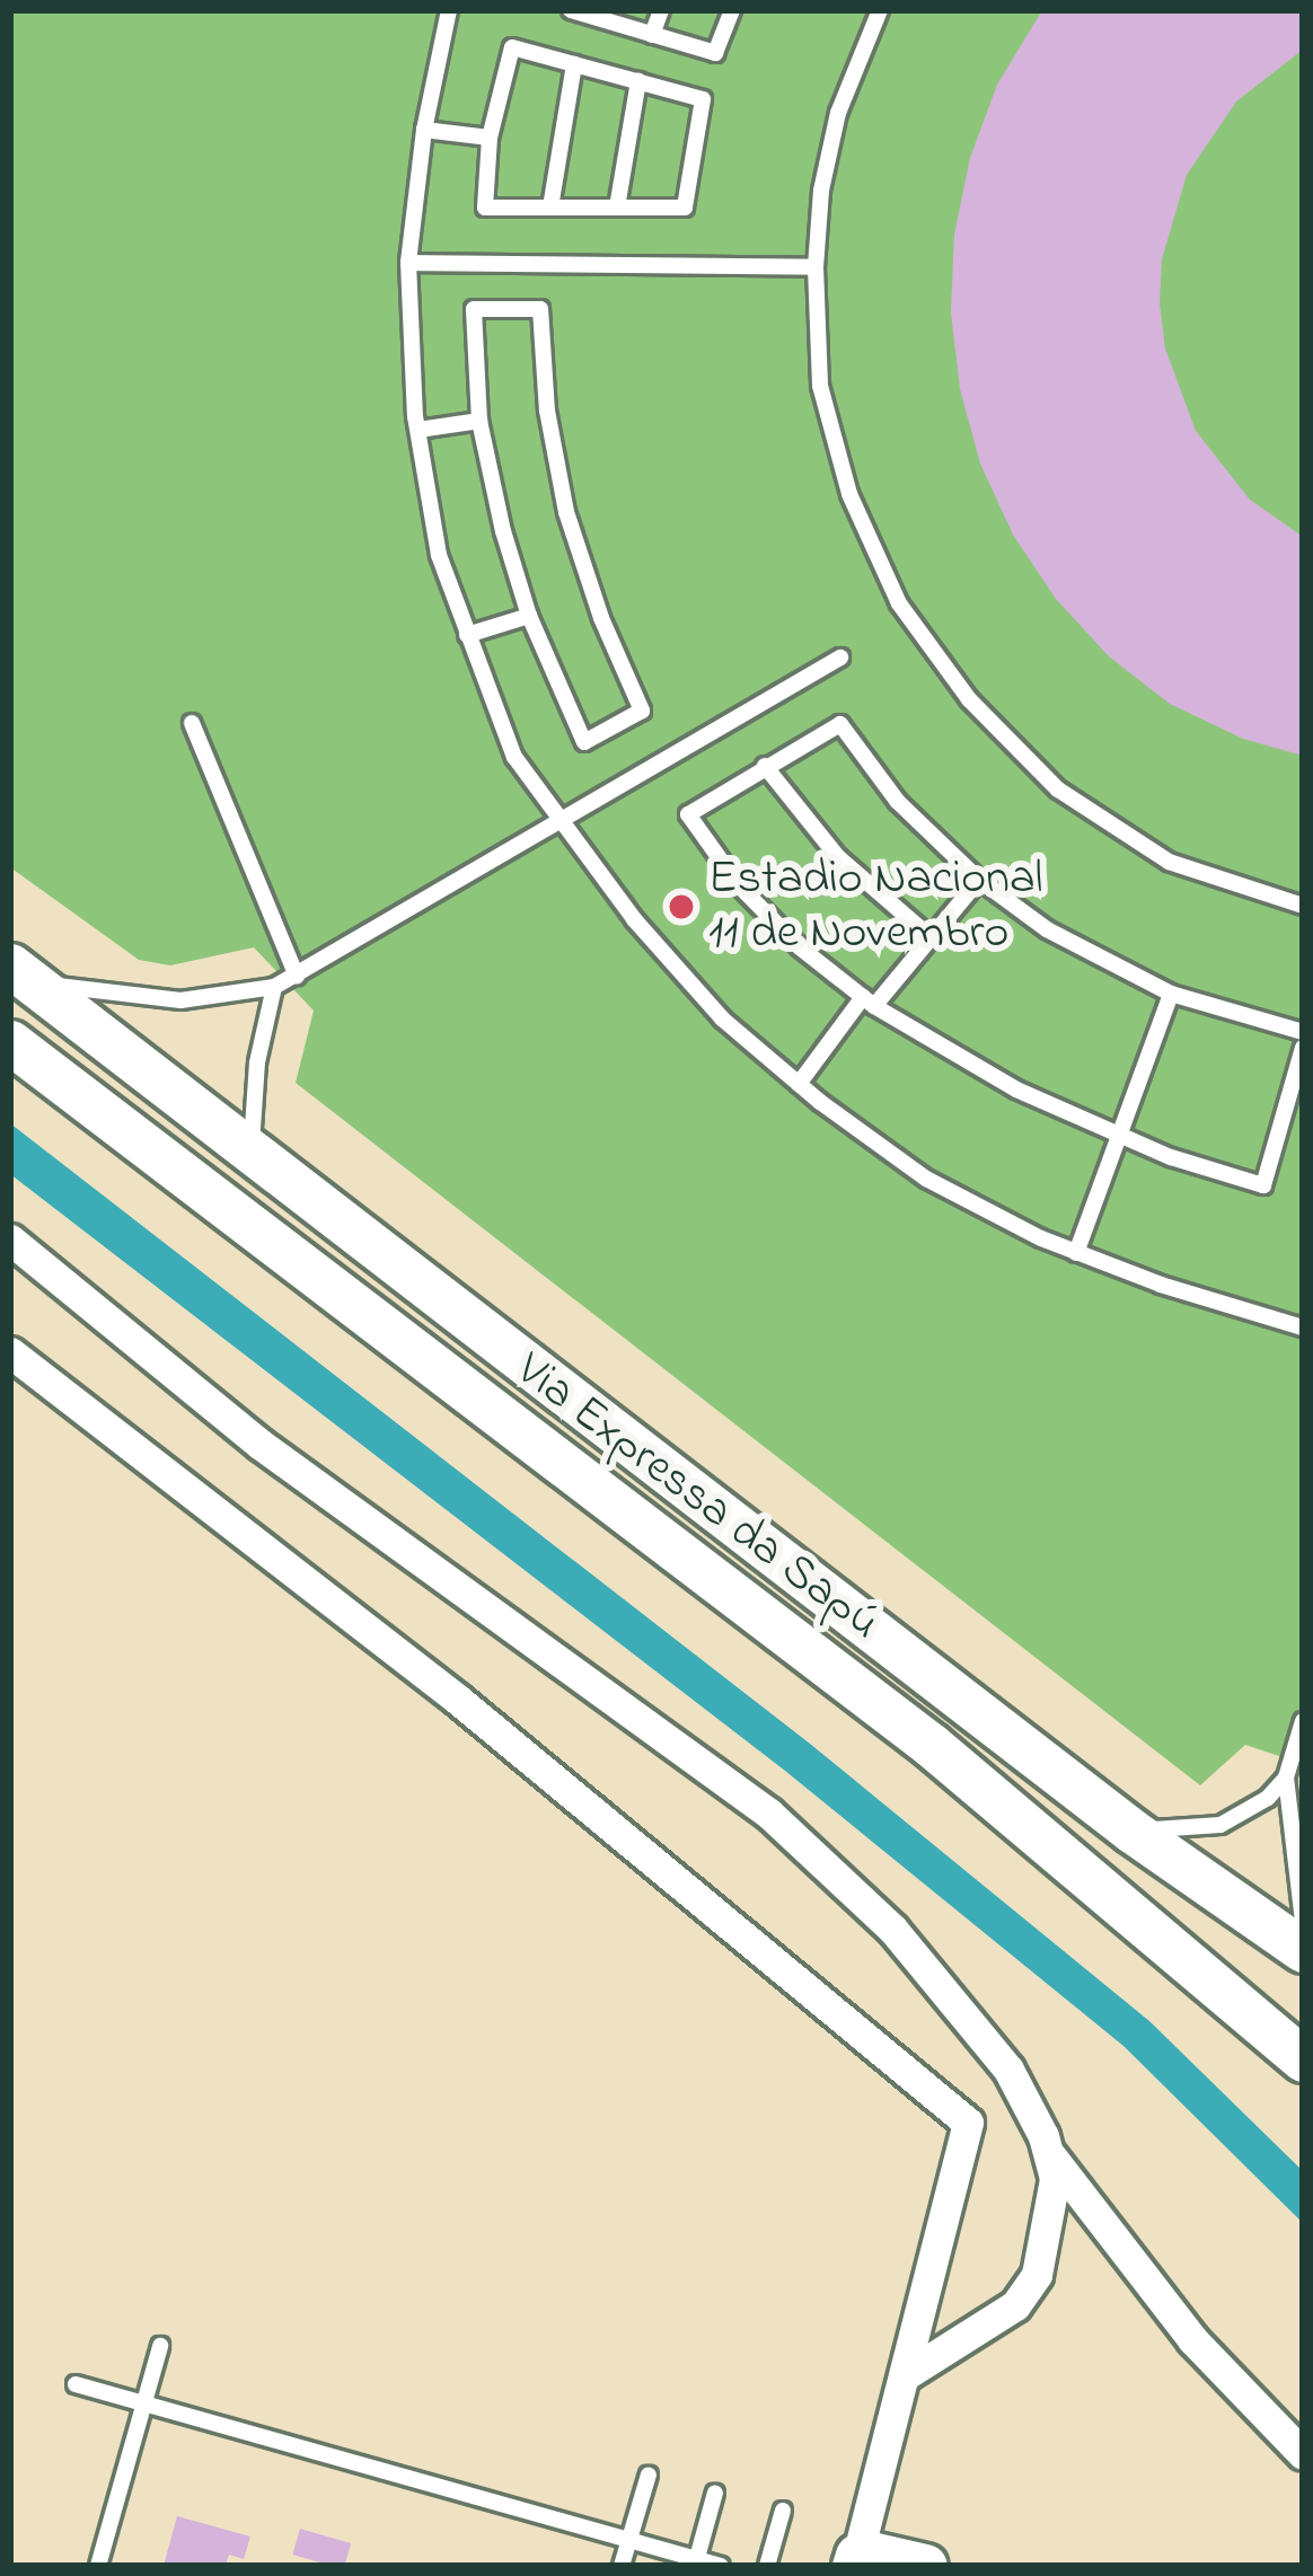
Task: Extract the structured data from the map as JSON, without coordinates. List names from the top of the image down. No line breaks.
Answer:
{"streets":{"main road":["Via Expressa da Sapú"]},"places":["Estadio Nacional 11 de Novembro"]}
